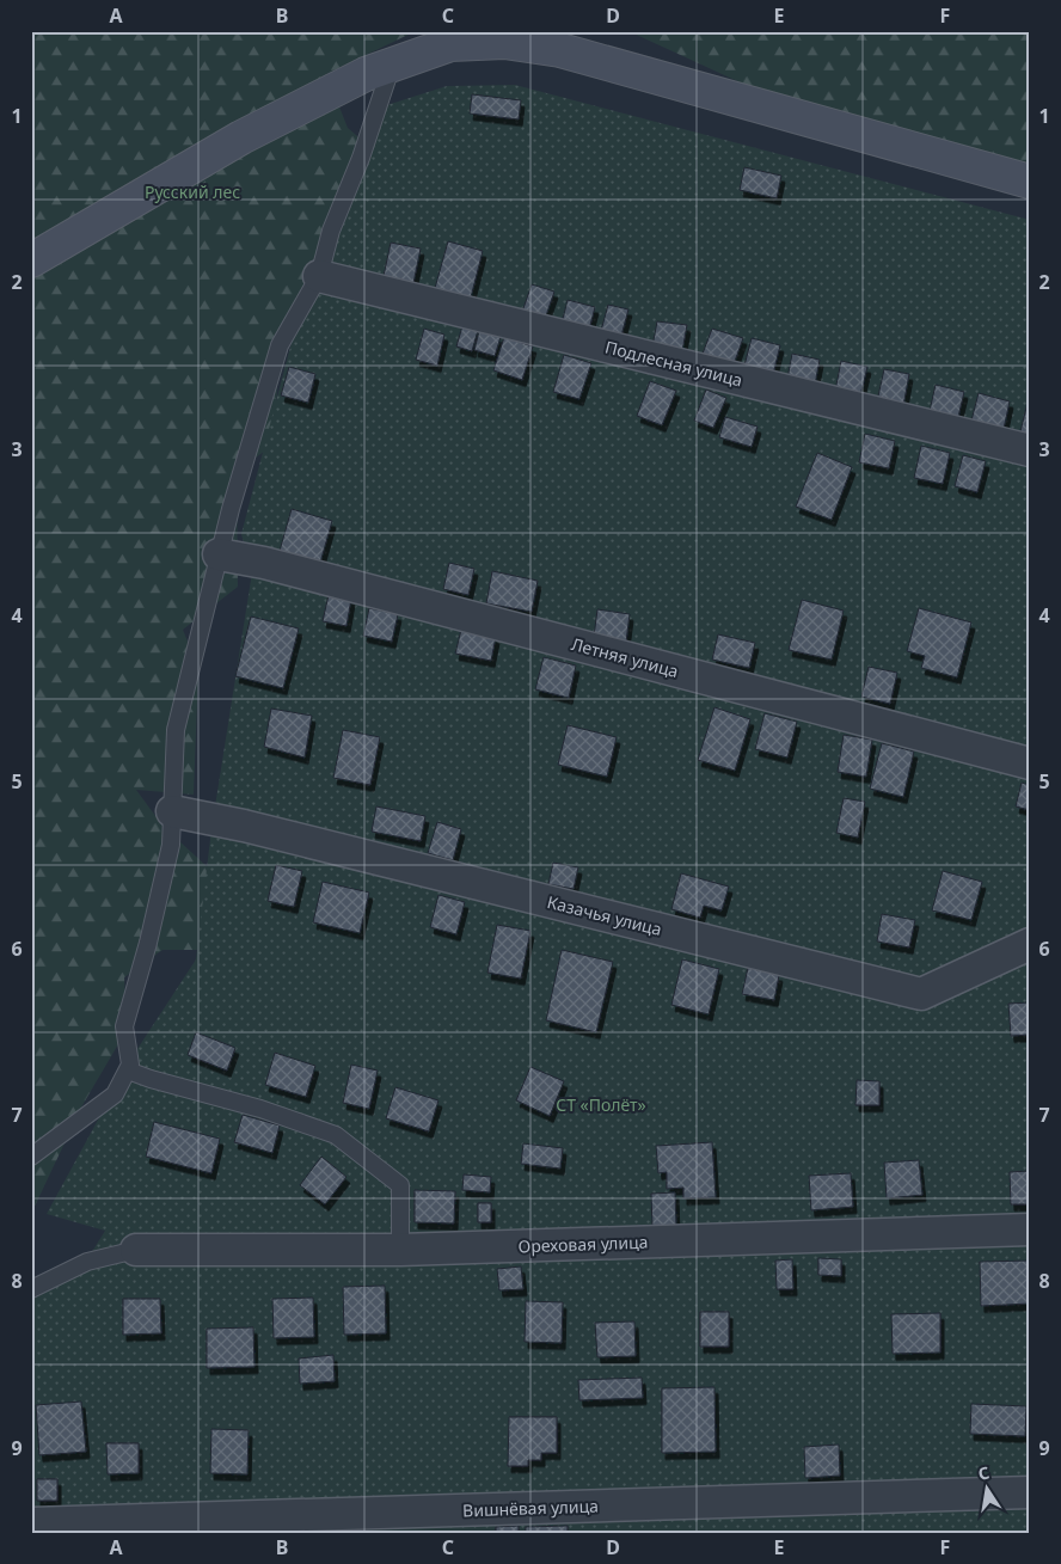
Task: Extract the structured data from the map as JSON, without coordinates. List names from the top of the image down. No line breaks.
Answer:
{"streets":{"street":["Подлесная улица","Летняя улица","Казачья улица","Ореховая улица","Вишнёвая улица"]},"parks":["Русский лес","СТ «Полёт»"],"north":"top","grid":{"columns":["A","B","C","D","E","F"],"rows":["1","2","3","4","5","6","7","8","9"]}}
